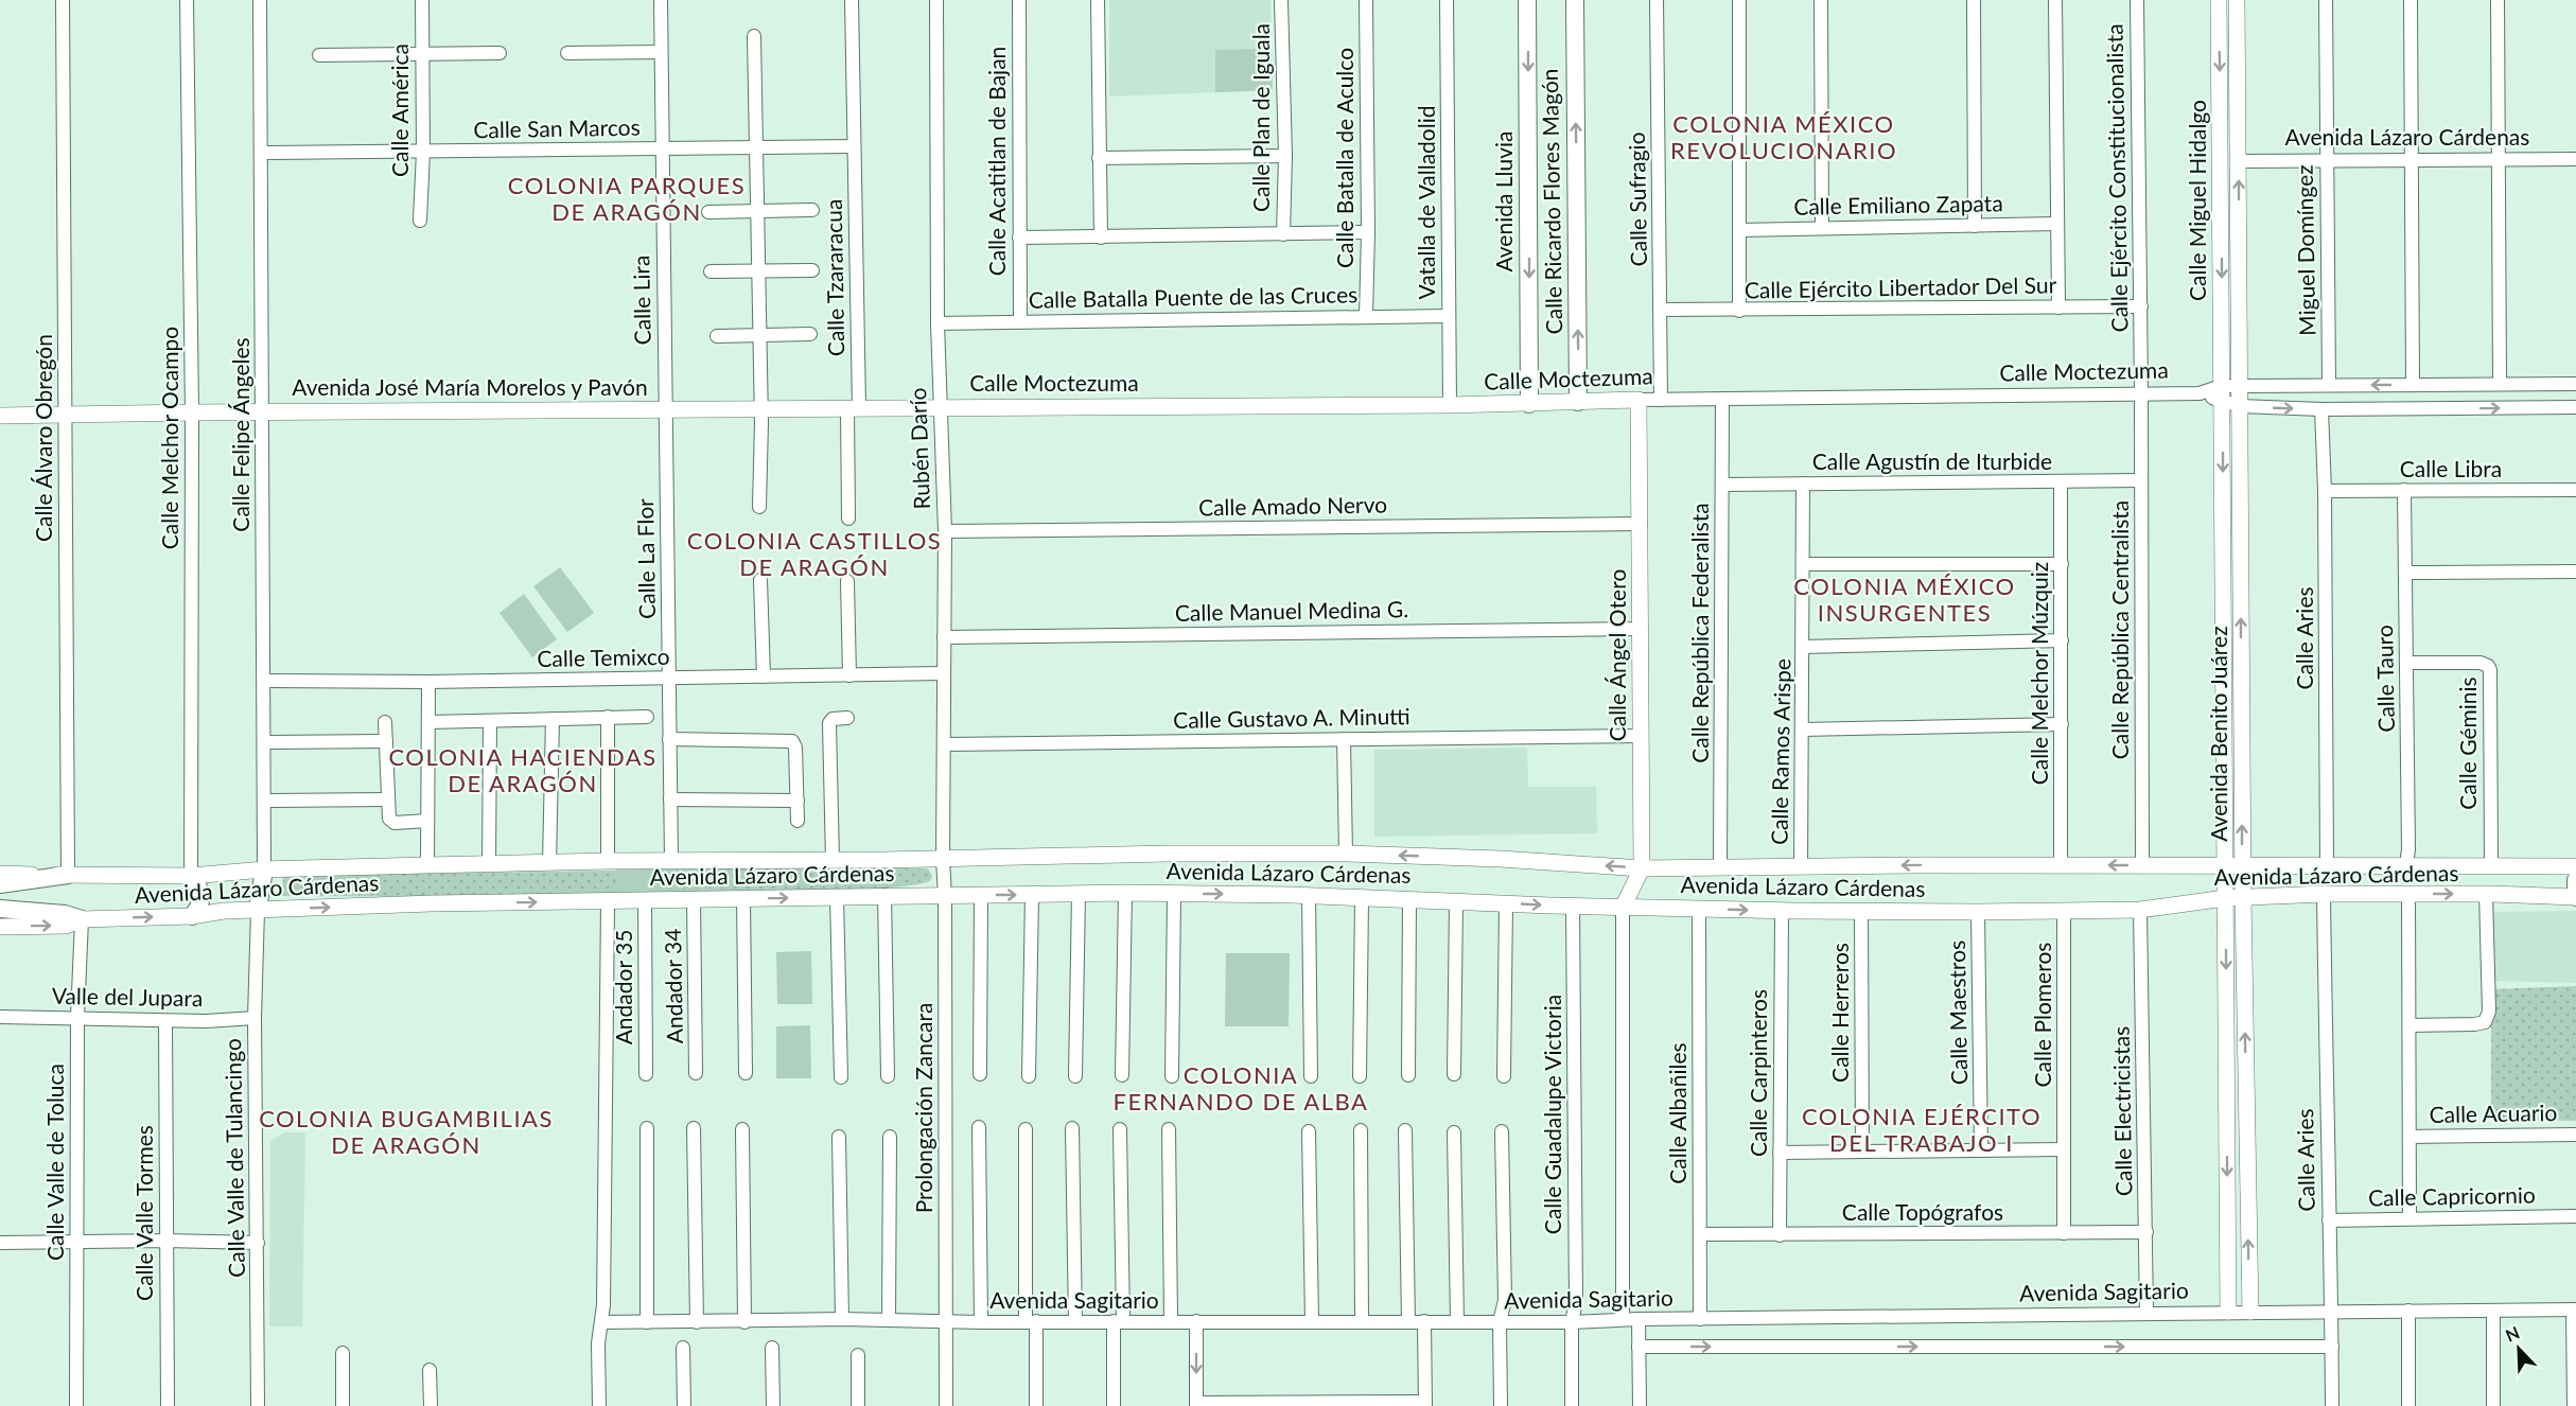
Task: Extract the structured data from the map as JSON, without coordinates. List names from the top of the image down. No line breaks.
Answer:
{"streets":{"main road":["Avenida Lluvia","Calle Ricardo Flores Magón"],"street":["Calle América","Calle Plan de Iguala","Calle San Marcos","Avenida Lázaro Cárdenas","Calle Batalla de Aculco","Calle Acatitlan de Bajan","Calle Ejército Constitucionalista","Calle Sufragio","Calle Miguel Hidalgo","Vatalla de Valladolid","Calle Emiliano Zapata","Miguel Domíngez","Calle Tzararacua","Calle Ejército Libertador Del Sur","Calle Batalla Puente de las Cruces","Calle Lira","Calle Moctezuma","Avenida José María Morelos y Pavón","Calle Felipe Ángeles","Calle Álvaro Obregón","Calle Melchor Ocampo","Rubén Darío","Calle Agustín de Iturbide","Calle Libra","Calle Amado Nervo","Calle La Flor","Calle Manuel Medina G.","Calle República Centralista","Calle República Federalista","Calle Aries","Calle Ángel Otero","Calle Temixco","Calle Melchor Múzquiz","Calle Tauro","Calle Gustavo A. Minutti","Avenida Benito Juárez","Calle Géminis","Calle Ramos Arispe","Andador 34","Andador 35","Valle del Jupara","Calle Herreros","Calle Maestros","Calle Plomeros","Calle Carpinteros","Prolongación Zancara","Calle Electricistas","Calle Albañiles","Calle Guadalupe Victoria","Calle Acuario","Calle Valle de Tulancingo","Calle Valle de Toluca","Calle Capricornio","Calle Valle Tormes","Calle Topógrafos","Avenida Sagitario"]},"crossings":[["Calle América","Calle San Marcos"],["Calle San Marcos","Calle Tzararacua"],["Calle San Marcos","Calle Lira"],["Calle San Marcos","Calle Felipe Ángeles"],["Avenida Lázaro Cárdenas","Calle Miguel Hidalgo"],["Avenida Lázaro Cárdenas","Miguel Domíngez"],["Avenida Lázaro Cárdenas","Calle Felipe Ángeles"],["Avenida Lázaro Cárdenas","Calle Álvaro Obregón"],["Avenida Lázaro Cárdenas","Calle Melchor Ocampo"],["Avenida Lázaro Cárdenas","Rubén Darío"],["Avenida Lázaro Cárdenas","Calle La Flor"],["Avenida Lázaro Cárdenas","Calle República Centralista"],["Avenida Lázaro Cárdenas","Calle República Federalista"],["Avenida Lázaro Cárdenas","Calle Aries"],["Avenida Lázaro Cárdenas","Calle Ángel Otero"],["Avenida Lázaro Cárdenas","Calle Melchor Múzquiz"],["Avenida Lázaro Cárdenas","Calle Tauro"],["Avenida Lázaro Cárdenas","Avenida Benito Juárez"],["Avenida Lázaro Cárdenas","Calle Géminis"],["Avenida Lázaro Cárdenas","Calle Ramos Arispe"],["Avenida Lázaro Cárdenas","Andador 34"],["Avenida Lázaro Cárdenas","Andador 35"],["Avenida Lázaro Cárdenas","Calle Herreros"],["Avenida Lázaro Cárdenas","Calle Maestros"],["Avenida Lázaro Cárdenas","Calle Plomeros"],["Avenida Lázaro Cárdenas","Calle Carpinteros"],["Avenida Lázaro Cárdenas","Prolongación Zancara"],["Avenida Lázaro Cárdenas","Calle Electricistas"],["Avenida Lázaro Cárdenas","Calle Albañiles"],["Avenida Lázaro Cárdenas","Calle Guadalupe Victoria"],["Avenida Lázaro Cárdenas","Calle Valle de Tulancingo"],["Avenida Lázaro Cárdenas","Calle Valle de Toluca"],["Calle Batalla de Aculco","Calle Batalla Puente de las Cruces"],["Calle Acatitlan de Bajan","Calle Batalla Puente de las Cruces"],["Calle Ejército Constitucionalista","Calle Ejército Libertador Del Sur"],["Calle Ejército Constitucionalista","Calle Moctezuma"],["Calle Ejército Constitucionalista","Calle República Centralista"],["Calle Sufragio","Calle Ejército Libertador Del Sur"],["Calle Sufragio","Calle Moctezuma"],["Calle Miguel Hidalgo","Calle Moctezuma"],["Calle Miguel Hidalgo","Avenida Benito Juárez"],["Avenida Lluvia","Calle Moctezuma"],["Calle Ricardo Flores Magón","Calle Moctezuma"],["Vatalla de Valladolid","Calle Batalla Puente de las Cruces"],["Vatalla de Valladolid","Calle Moctezuma"],["Calle Tzararacua","Avenida José María Morelos y Pavón"],["Calle Batalla Puente de las Cruces","Rubén Darío"],["Calle Lira","Avenida José María Morelos y Pavón"],["Calle Lira","Calle La Flor"],["Calle Moctezuma","Avenida José María Morelos y Pavón"],["Calle Moctezuma","Rubén Darío"],["Calle Moctezuma","Calle República Centralista"],["Calle Moctezuma","Calle República Federalista"],["Calle Moctezuma","Calle Ángel Otero"],["Calle Moctezuma","Avenida Benito Juárez"],["Avenida José María Morelos y Pavón","Calle Felipe Ángeles"],["Avenida José María Morelos y Pavón","Calle Álvaro Obregón"],["Avenida José María Morelos y Pavón","Calle Melchor Ocampo"],["Avenida José María Morelos y Pavón","Rubén Darío"],["Avenida José María Morelos y Pavón","Calle La Flor"],["Calle Felipe Ángeles","Calle Temixco"],["Rubén Darío","Calle Amado Nervo"],["Rubén Darío","Calle Manuel Medina G."],["Rubén Darío","Calle Temixco"],["Rubén Darío","Calle Gustavo A. Minutti"],["Rubén Darío","Prolongación Zancara"],["Calle Agustín de Iturbide","Calle República Centralista"],["Calle Agustín de Iturbide","Calle República Federalista"],["Calle Agustín de Iturbide","Calle Melchor Múzquiz"],["Calle Agustín de Iturbide","Calle Ramos Arispe"],["Calle Libra","Calle Aries"],["Calle Libra","Calle Tauro"],["Calle Amado Nervo","Calle Ángel Otero"],["Calle La Flor","Calle Temixco"],["Calle Manuel Medina G.","Calle Ángel Otero"],["Calle Aries","Calle Capricornio"],["Calle Aries","Avenida Sagitario"],["Calle Ángel Otero","Calle Gustavo A. Minutti"],["Calle Tauro","Calle Géminis"],["Avenida Benito Juárez","Avenida Sagitario"],["Valle del Jupara","Calle Valle de Tulancingo"],["Valle del Jupara","Calle Valle de Toluca"],["Valle del Jupara","Calle Valle Tormes"],["Calle Plomeros","Calle Topógrafos"],["Calle Carpinteros","Calle Topógrafos"],["Prolongación Zancara","Avenida Sagitario"],["Calle Electricistas","Calle Topógrafos"],["Calle Electricistas","Avenida Sagitario"],["Calle Albañiles","Calle Topógrafos"],["Calle Albañiles","Avenida Sagitario"],["Calle Guadalupe Victoria","Avenida Sagitario"]],"one_way":["Avenida Lluvia","Calle Ricardo Flores Magón"],"districts":["COLONIA MÉXICO REVOLUCIONARIO","COLONIA PARQUES DE ARAGÓN","COLONIA CASTILLOS DE ARAGÓN","COLONIA MÉXICO INSURGENTES","COLONIA HACIENDAS DE ARAGÓN","COLONIA FERNANDO DE ALBA","COLONIA EJÉRCITO DEL TRABAJO I","COLONIA BUGAMBILIAS DE ARAGÓN"],"north":"top left"}
